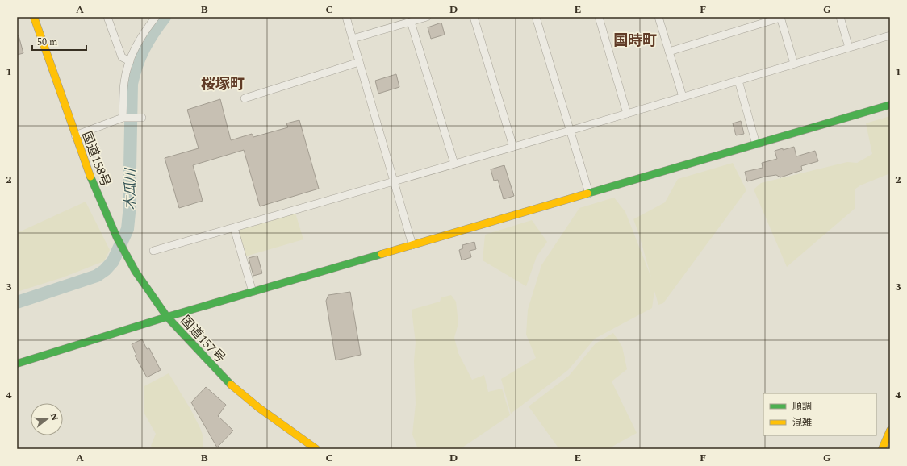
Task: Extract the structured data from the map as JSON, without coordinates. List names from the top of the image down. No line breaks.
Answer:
{"streets":{"main road":["国道158号","国道157号"]},"crossings":[["国道158号","国道157号"]],"districts":["国時町","桜塚町"],"water":["木瓜川"],"legend":["順調","混雑"],"scale_bar":"50 m","north":"right","grid":{"columns":["A","B","C","D","E","F","G"],"rows":["1","2","3","4"]}}
